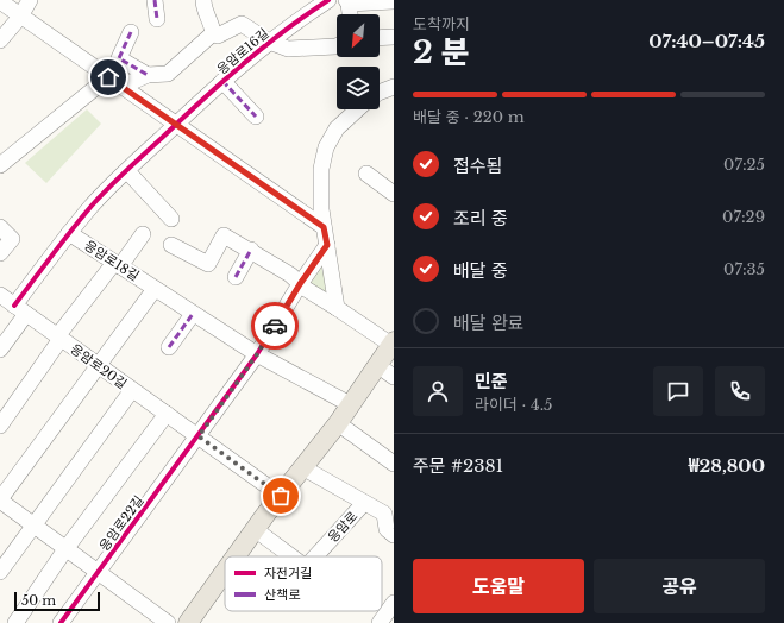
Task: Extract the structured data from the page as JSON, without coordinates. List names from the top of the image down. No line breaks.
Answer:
{"streets":{"street":["응암로16길","응암로18길","응암로20길","응암로22길","응암로"]},"crossings":[["응암로16길","응암로18길"],["응암로20길","응암로22길"]],"legend":["자전거길","산책로"],"scale_bar":"50 m","north":"bottom left","page":{"heading":["2 분","도착까지","07:40–07:45"],"panel":["민준","라이더 · 4.5","주문 #2381","₩28,800"],"bar":"배달 중 · 220 m","list":[["접수됨","07:25"],["조리 중","07:29"],["배달 중","07:35"],"배달 완료"],"buttons":["도움말","공유"],"scale":"50 m"}}
